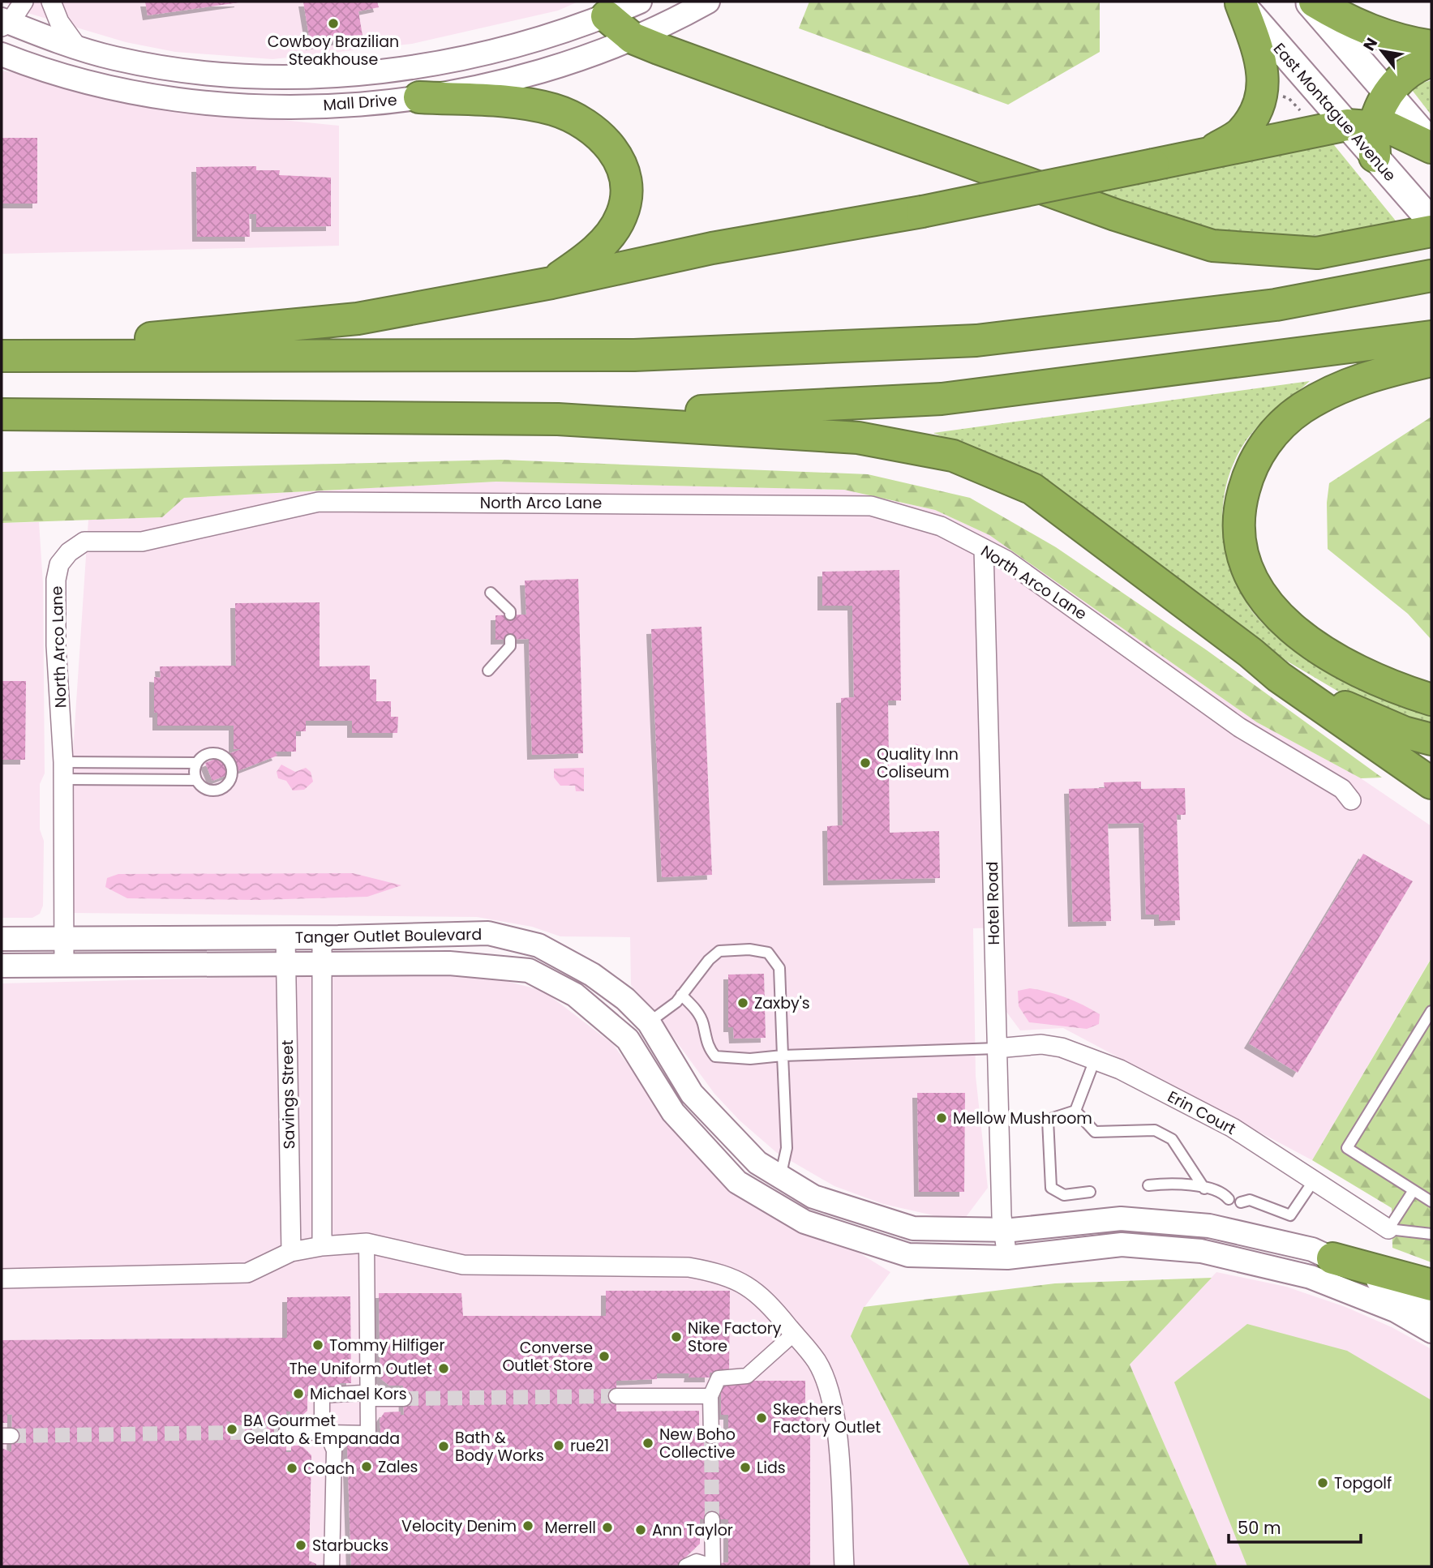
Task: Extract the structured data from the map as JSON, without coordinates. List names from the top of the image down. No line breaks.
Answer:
{"streets":{"main road":["East Montague Avenue"],"street":["Mall Drive","North Arco Lane","Hotel Road","Tanger Outlet Boulevard","Savings Street","Erin Court"]},"crossings":[["North Arco Lane","Hotel Road"],["North Arco Lane","Tanger Outlet Boulevard"],["Hotel Road","Tanger Outlet Boulevard"],["Hotel Road","Erin Court"],["Tanger Outlet Boulevard","Savings Street"]],"places":["Cowboy Brazilian Steakhouse","Quality Inn Coliseum","Zaxby's","Mellow Mushroom","Nike Factory Store","Tommy Hilfiger","Converse Outlet Store","The Uniform Outlet","Michael Kors","Skechers Factory Outlet","BA Gourmet Gelato & Empanada","New Boho Collective","rue21","Bath & Body Works","Zales","Lids","Coach","Topgolf","Velocity Denim","Merrell","Ann Taylor","Starbucks"],"scale_bar":"50 m","north":"top left"}
